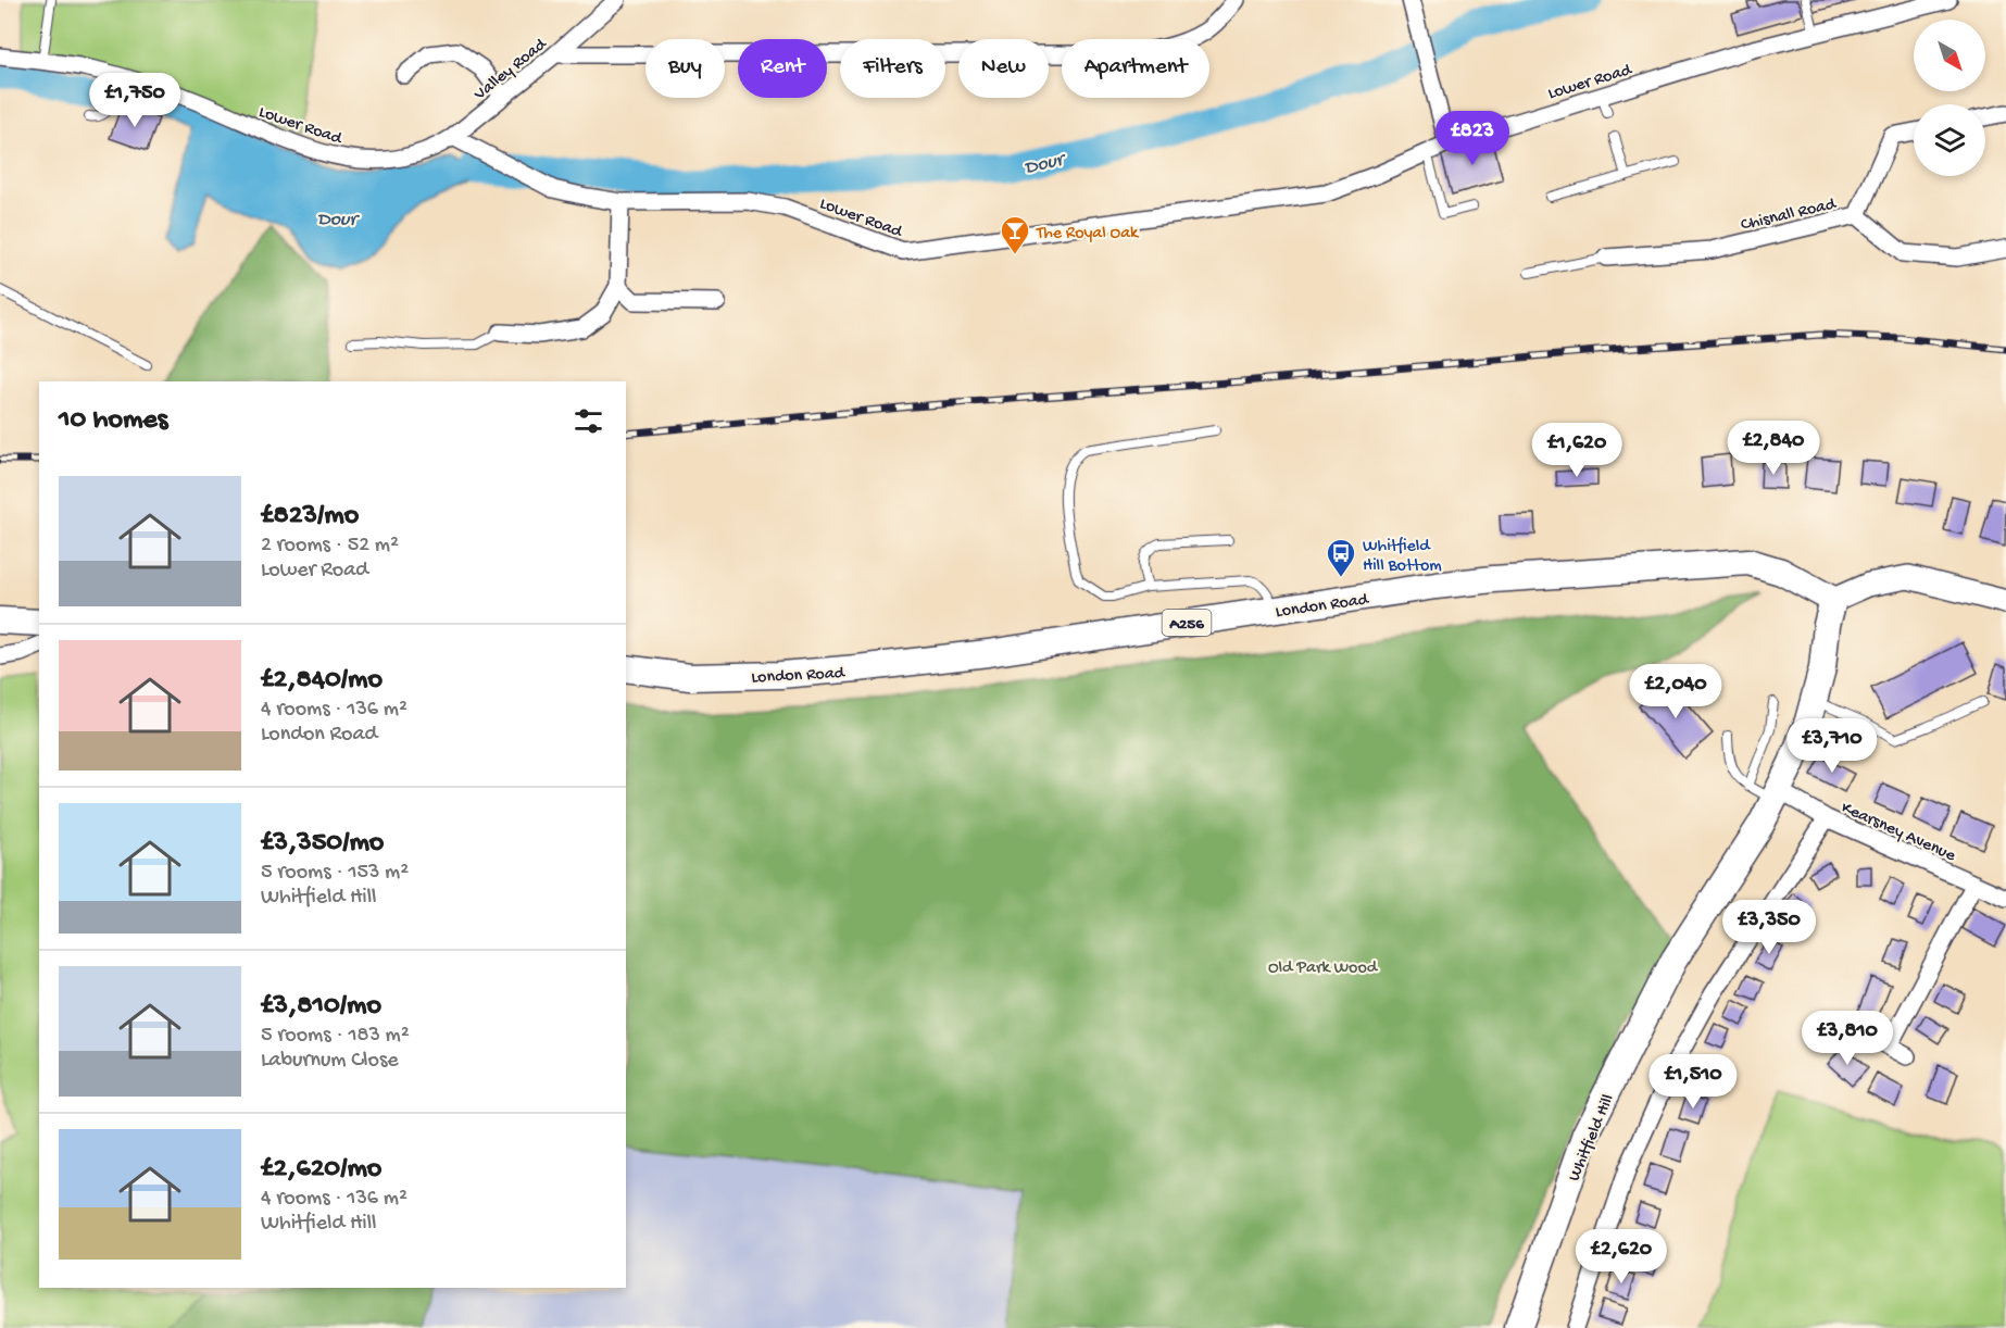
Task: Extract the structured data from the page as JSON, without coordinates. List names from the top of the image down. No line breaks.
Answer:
{"streets":{"main road":["London Road","A256","Whitfield Hill"],"street":["Valley Road","Lower Road","Chisnall Road","Kearsney Avenue"]},"crossings":[["Valley Road","Lower Road"],["London Road","Whitfield Hill"],["Kearsney Avenue","Whitfield Hill"]],"water":["Dour"],"parks":["Old Park Wood"],"places":{"bar":["The Royal Oak"],"bus stop":["Whitfield Hill Bottom"]},"north":"bottom right","page":{"chip":["Buy","Rent","Filters","New","Apartment"],"price":["£1,750","£823","£2,840","£1,620","£2,040","£3,710","£3,350","£3,810","£1,510","£2,620"],"heading":"10 homes","list":[{"name":"£823/mo","note":"2 rooms · 52 m² · Lower Road"},{"name":"£2,840/mo","note":"4 rooms · 136 m² · London Road"},{"name":"£3,350/mo","note":"5 rooms · 153 m² · Whitfield Hill"},{"name":"£3,810/mo","note":"5 rooms · 183 m² · Laburnum Close"},{"name":"£2,620/mo","note":"4 rooms · 136 m² · Whitfield Hill"}]}}
